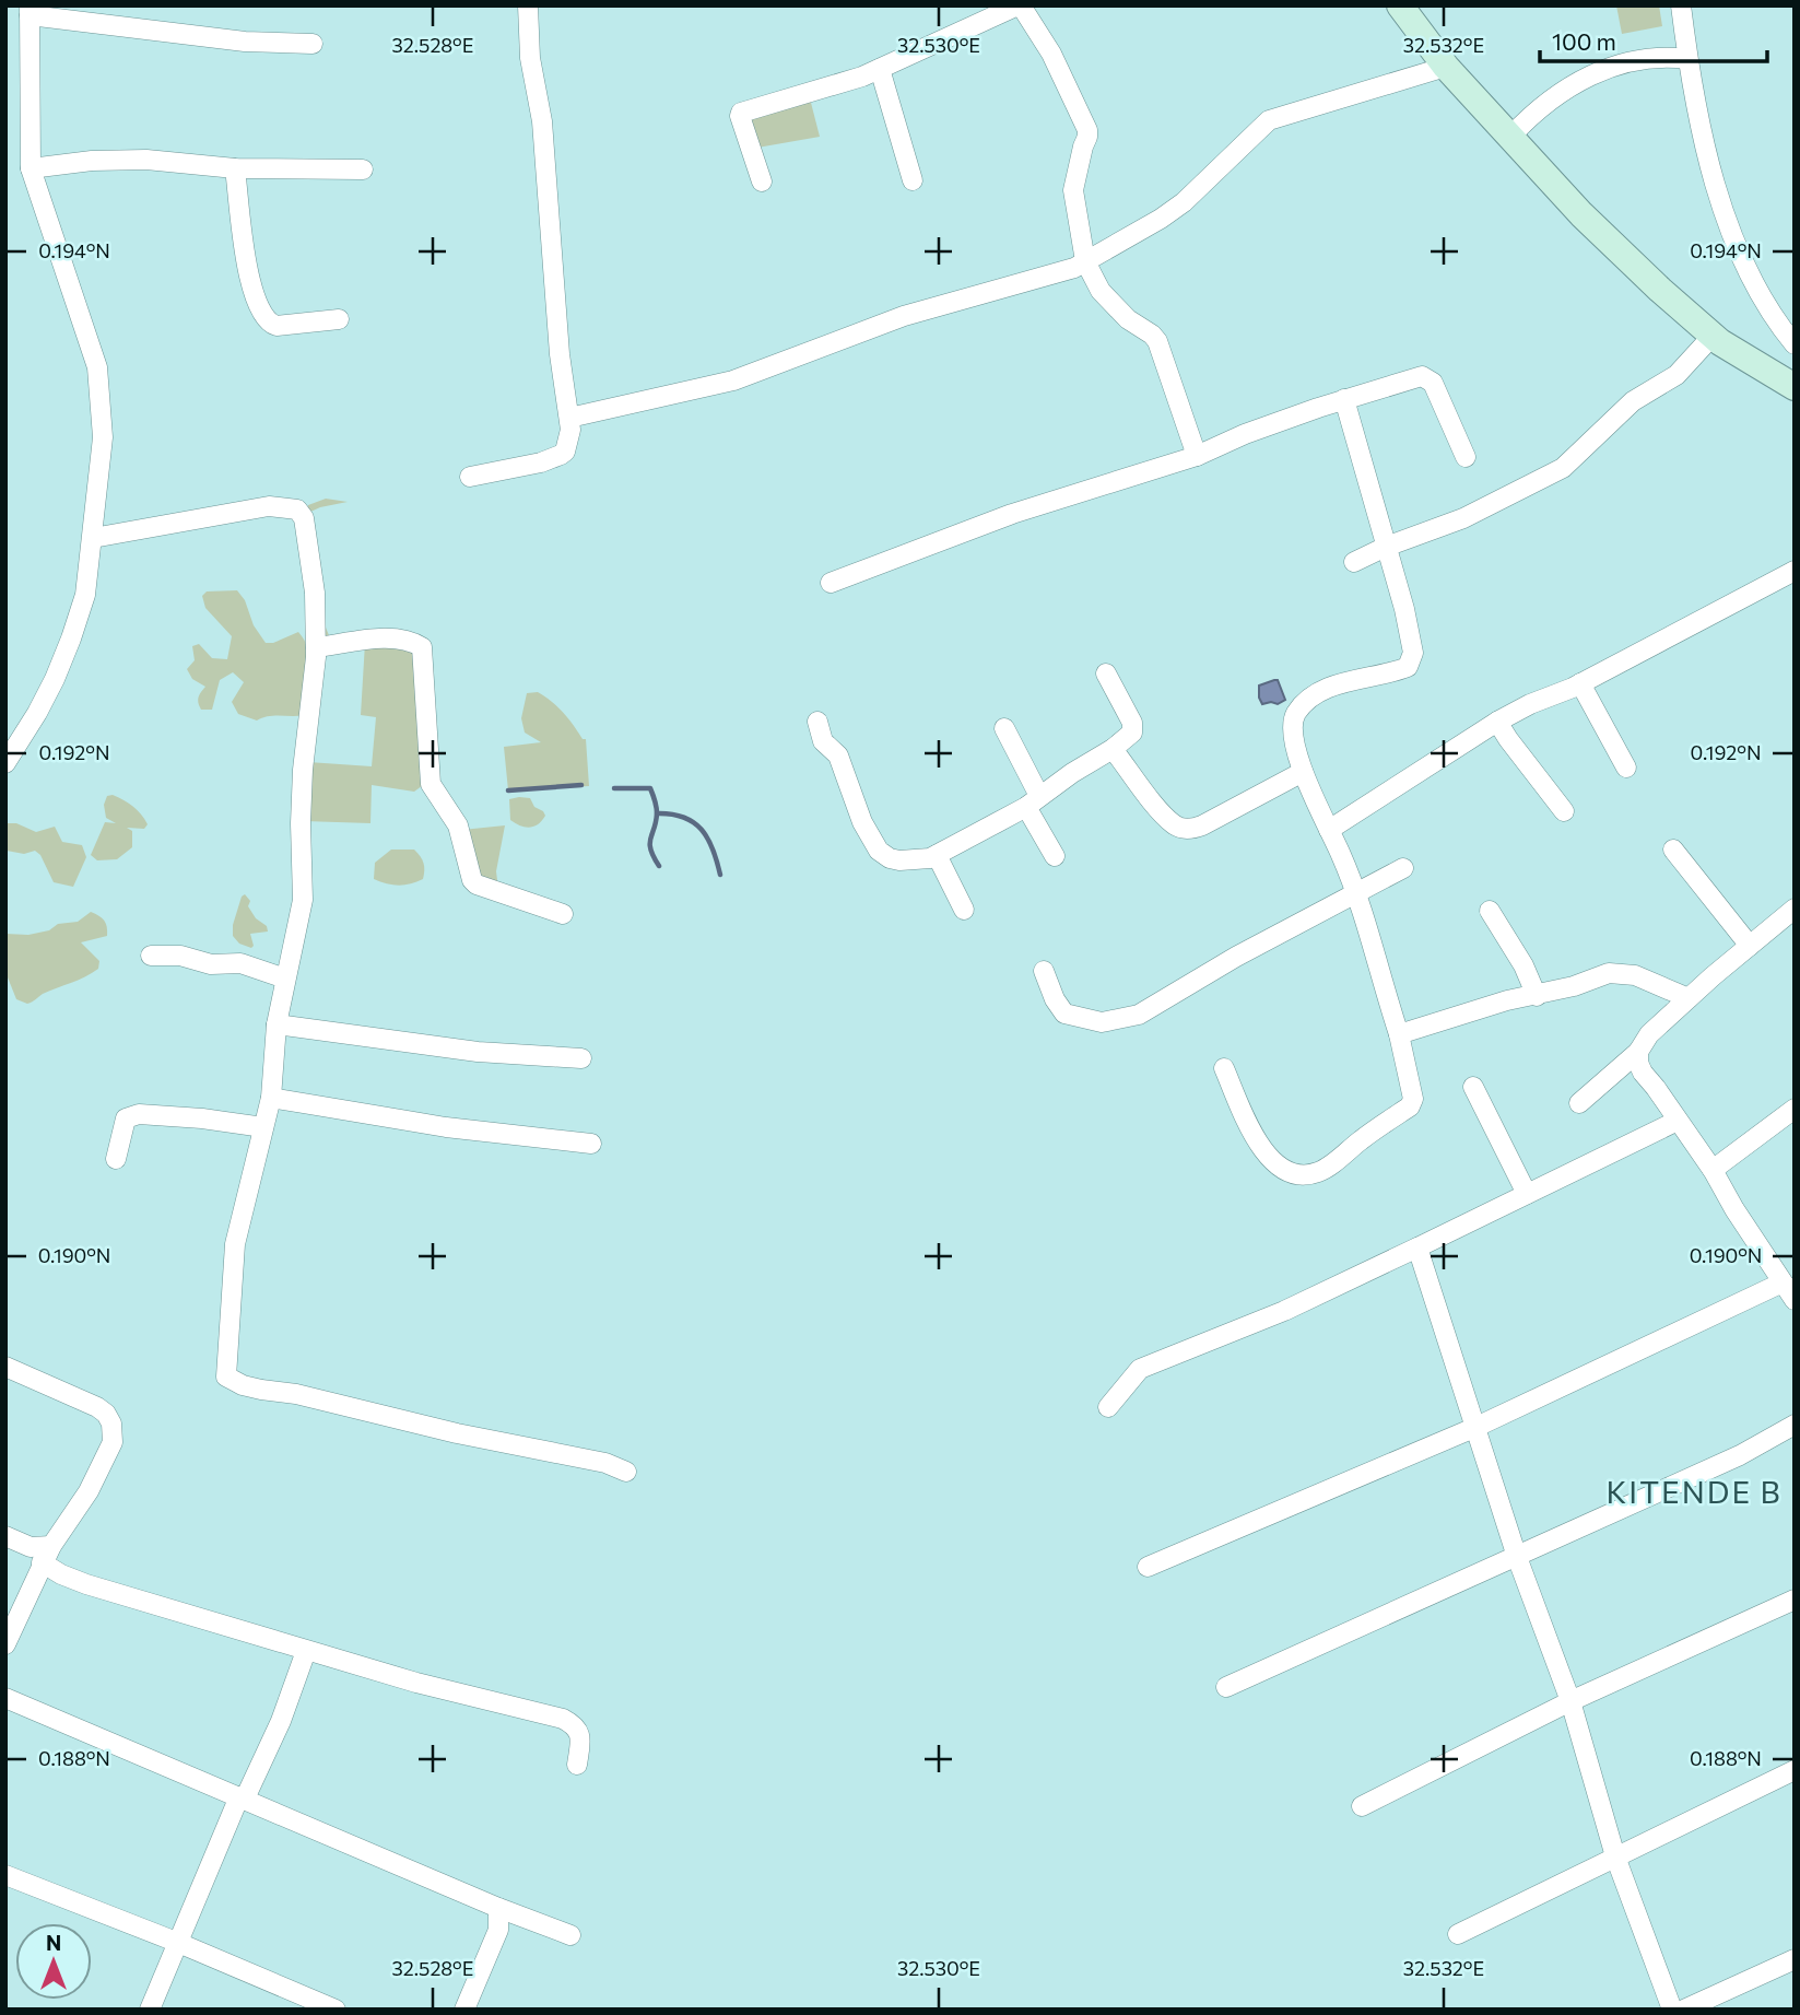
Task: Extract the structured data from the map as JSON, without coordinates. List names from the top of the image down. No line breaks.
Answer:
{"districts":["KITENDE B"],"scale_bar":"100 m","north":"top","coordinates":["32.528°E","32.530°E","32.532°E","0.194°N","0.192°N","0.190°N","0.188°N"]}
